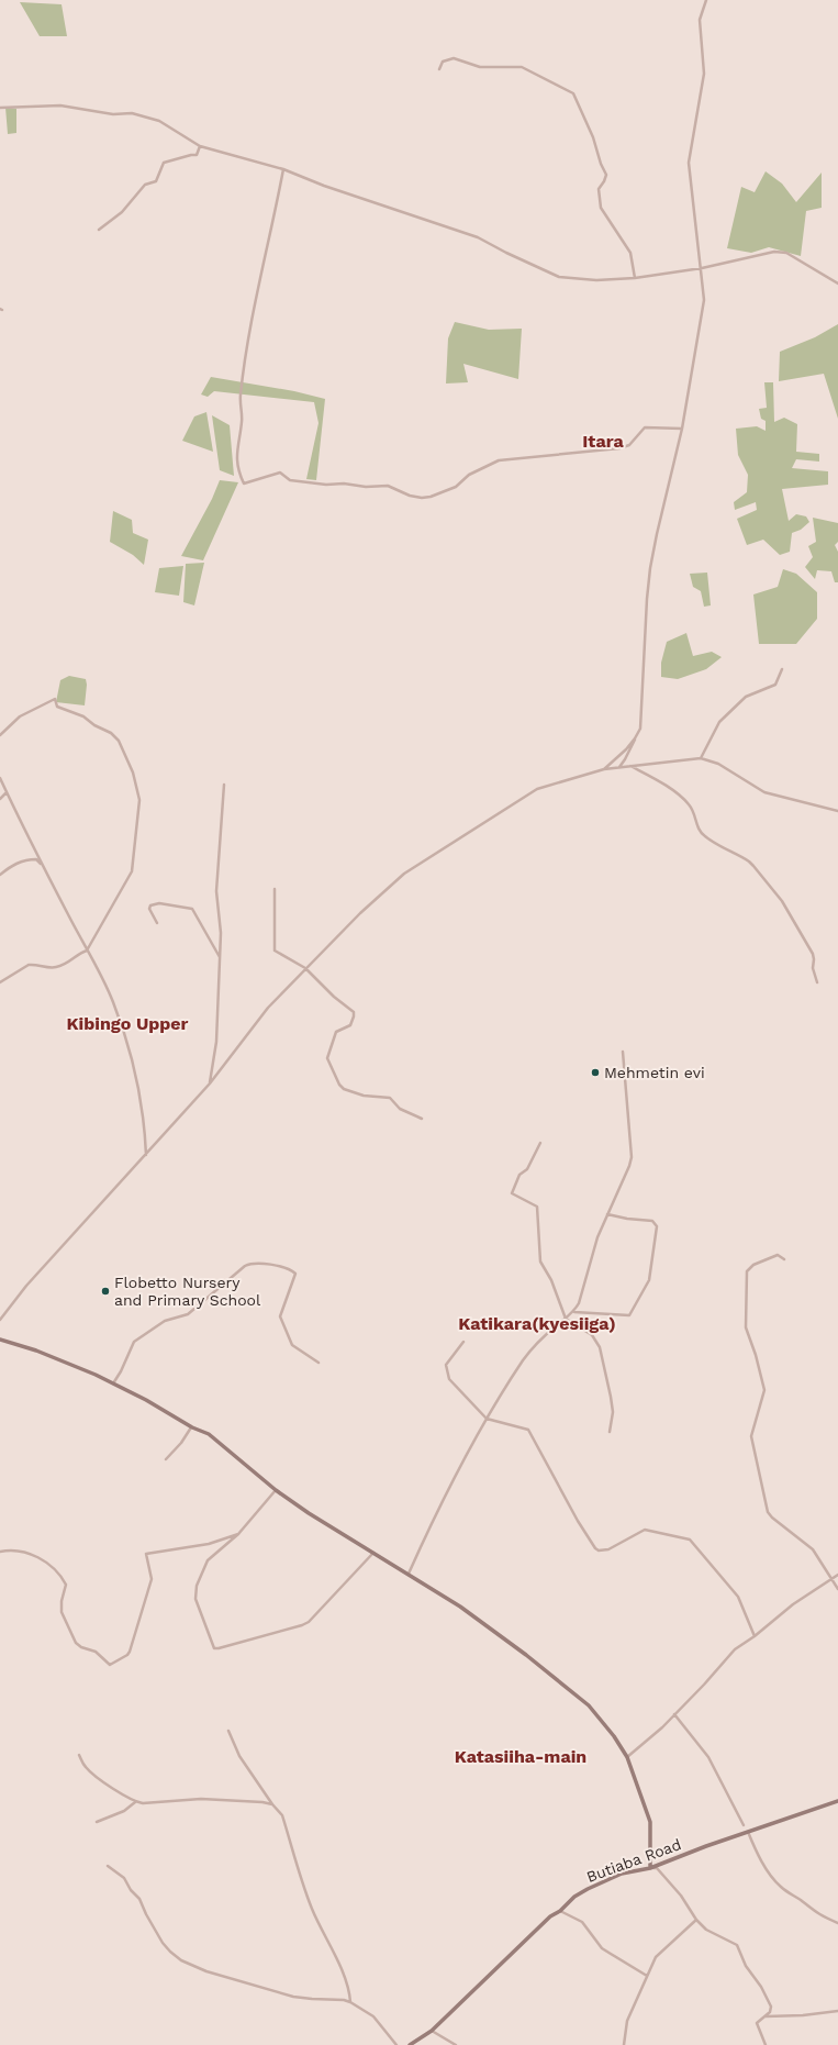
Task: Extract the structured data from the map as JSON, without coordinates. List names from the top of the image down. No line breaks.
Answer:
{"streets":{"main road":["Butiaba Road"]},"districts":["Itara","Kibingo Upper","Katikara(kyesiiga)","Katasiiha-main"],"places":["Mehmetin evi","Flobetto Nursery and Primary School"]}
